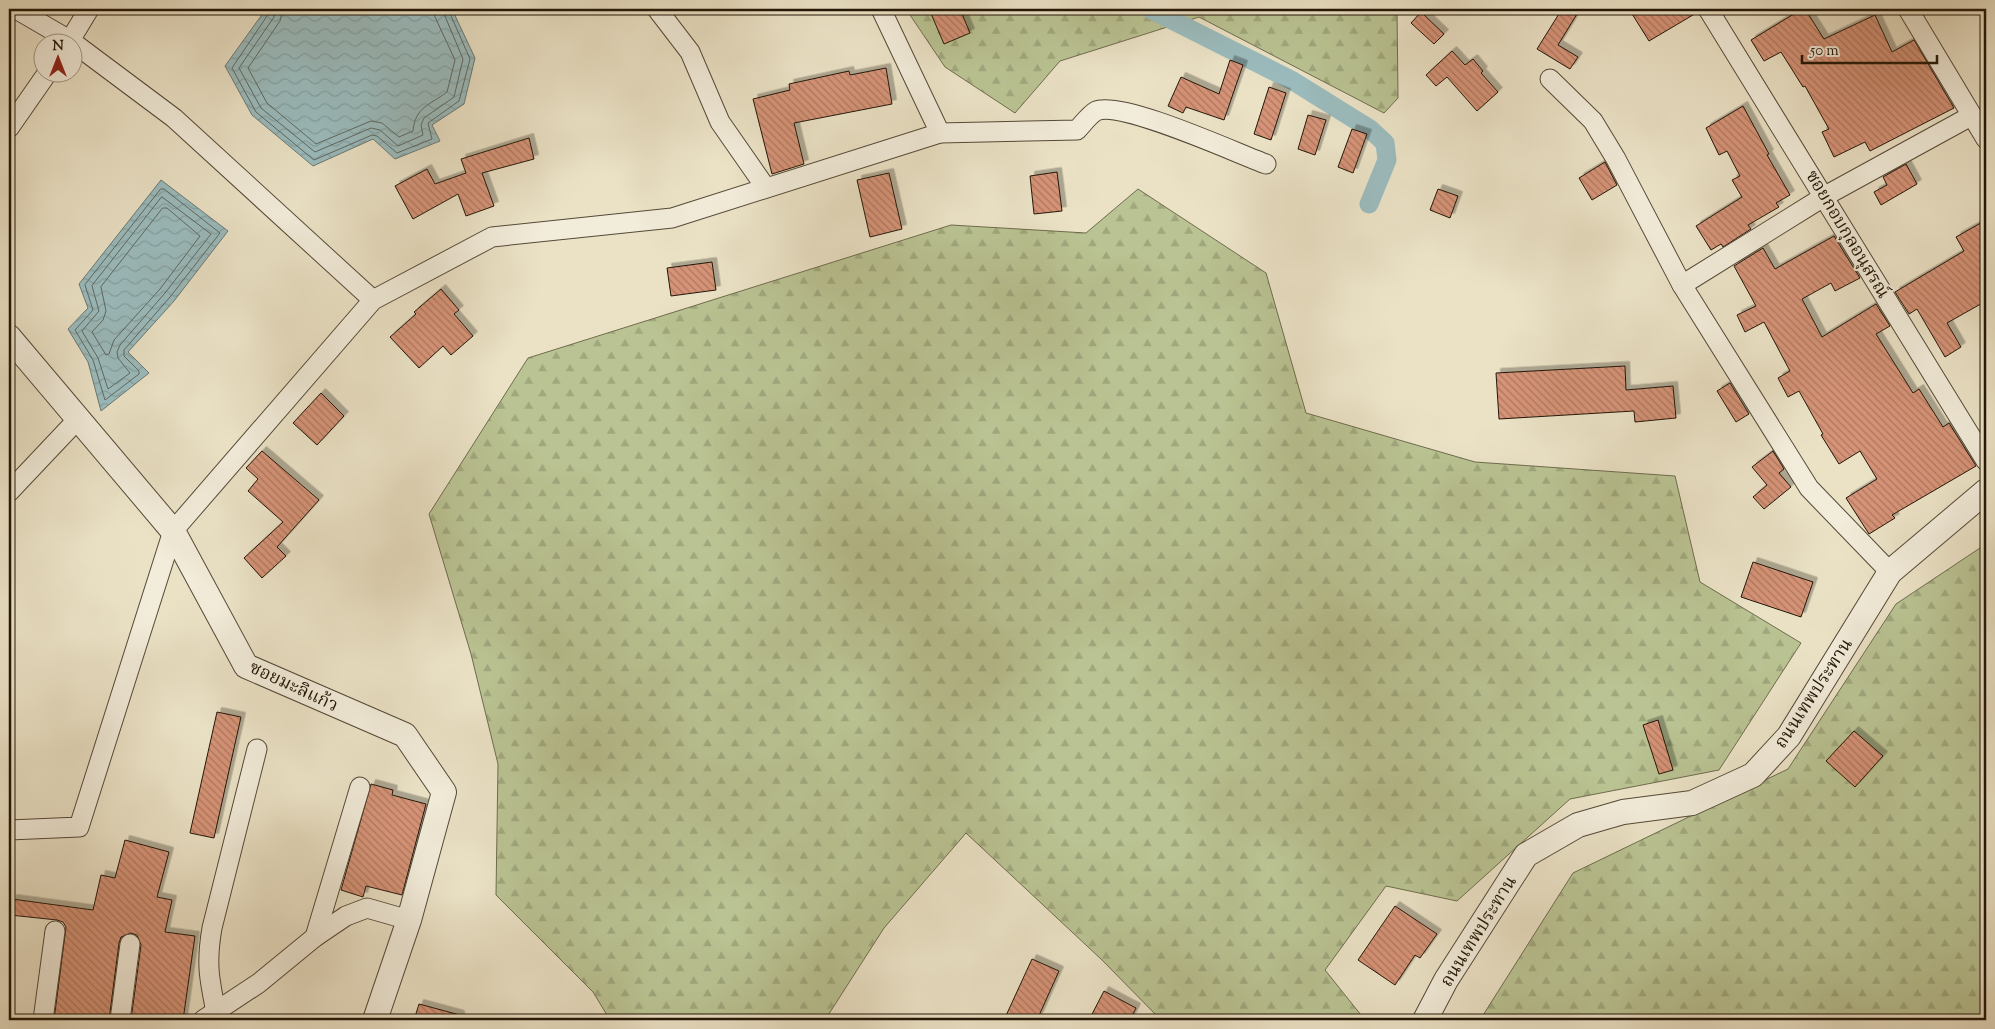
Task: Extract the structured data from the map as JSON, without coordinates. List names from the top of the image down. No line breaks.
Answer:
{"streets":{"street":["ซอยกอบกุลอนุสรณ์","ซอยมะลิแก้ว","ถนนเทพประทาน"]},"scale_bar":"50 m","north":"top"}
